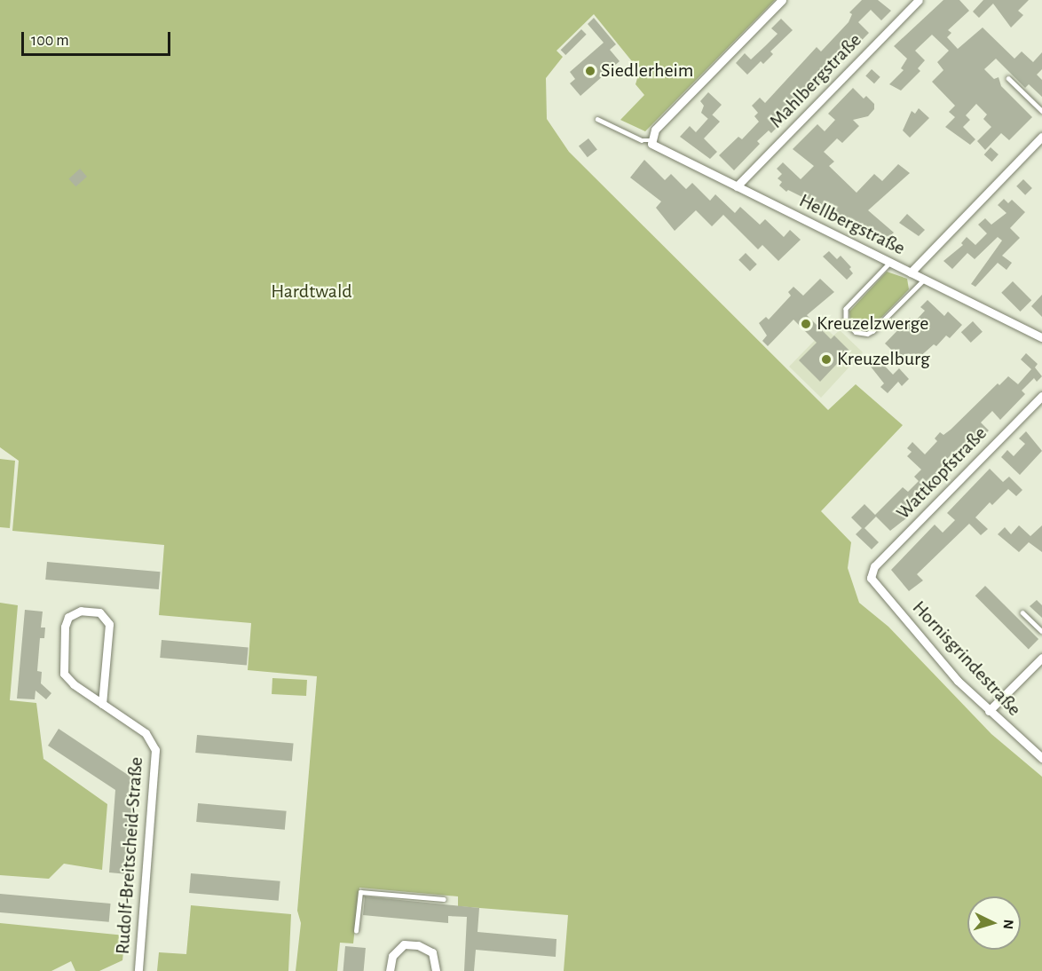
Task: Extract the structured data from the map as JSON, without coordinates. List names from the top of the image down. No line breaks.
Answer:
{"streets":{"street":["Mahlbergstraße","Hellbergstraße","Wattkopfstraße","Hornisgrindestraße","Rudolf-Breitscheid-Straße"]},"crossings":[["Mahlbergstraße","Hellbergstraße"],["Wattkopfstraße","Hornisgrindestraße"]],"parks":["Hardtwald"],"places":["Siedlerheim","Kreuzelzwerge","Kreuzelburg"],"scale_bar":"100 m","north":"right"}
